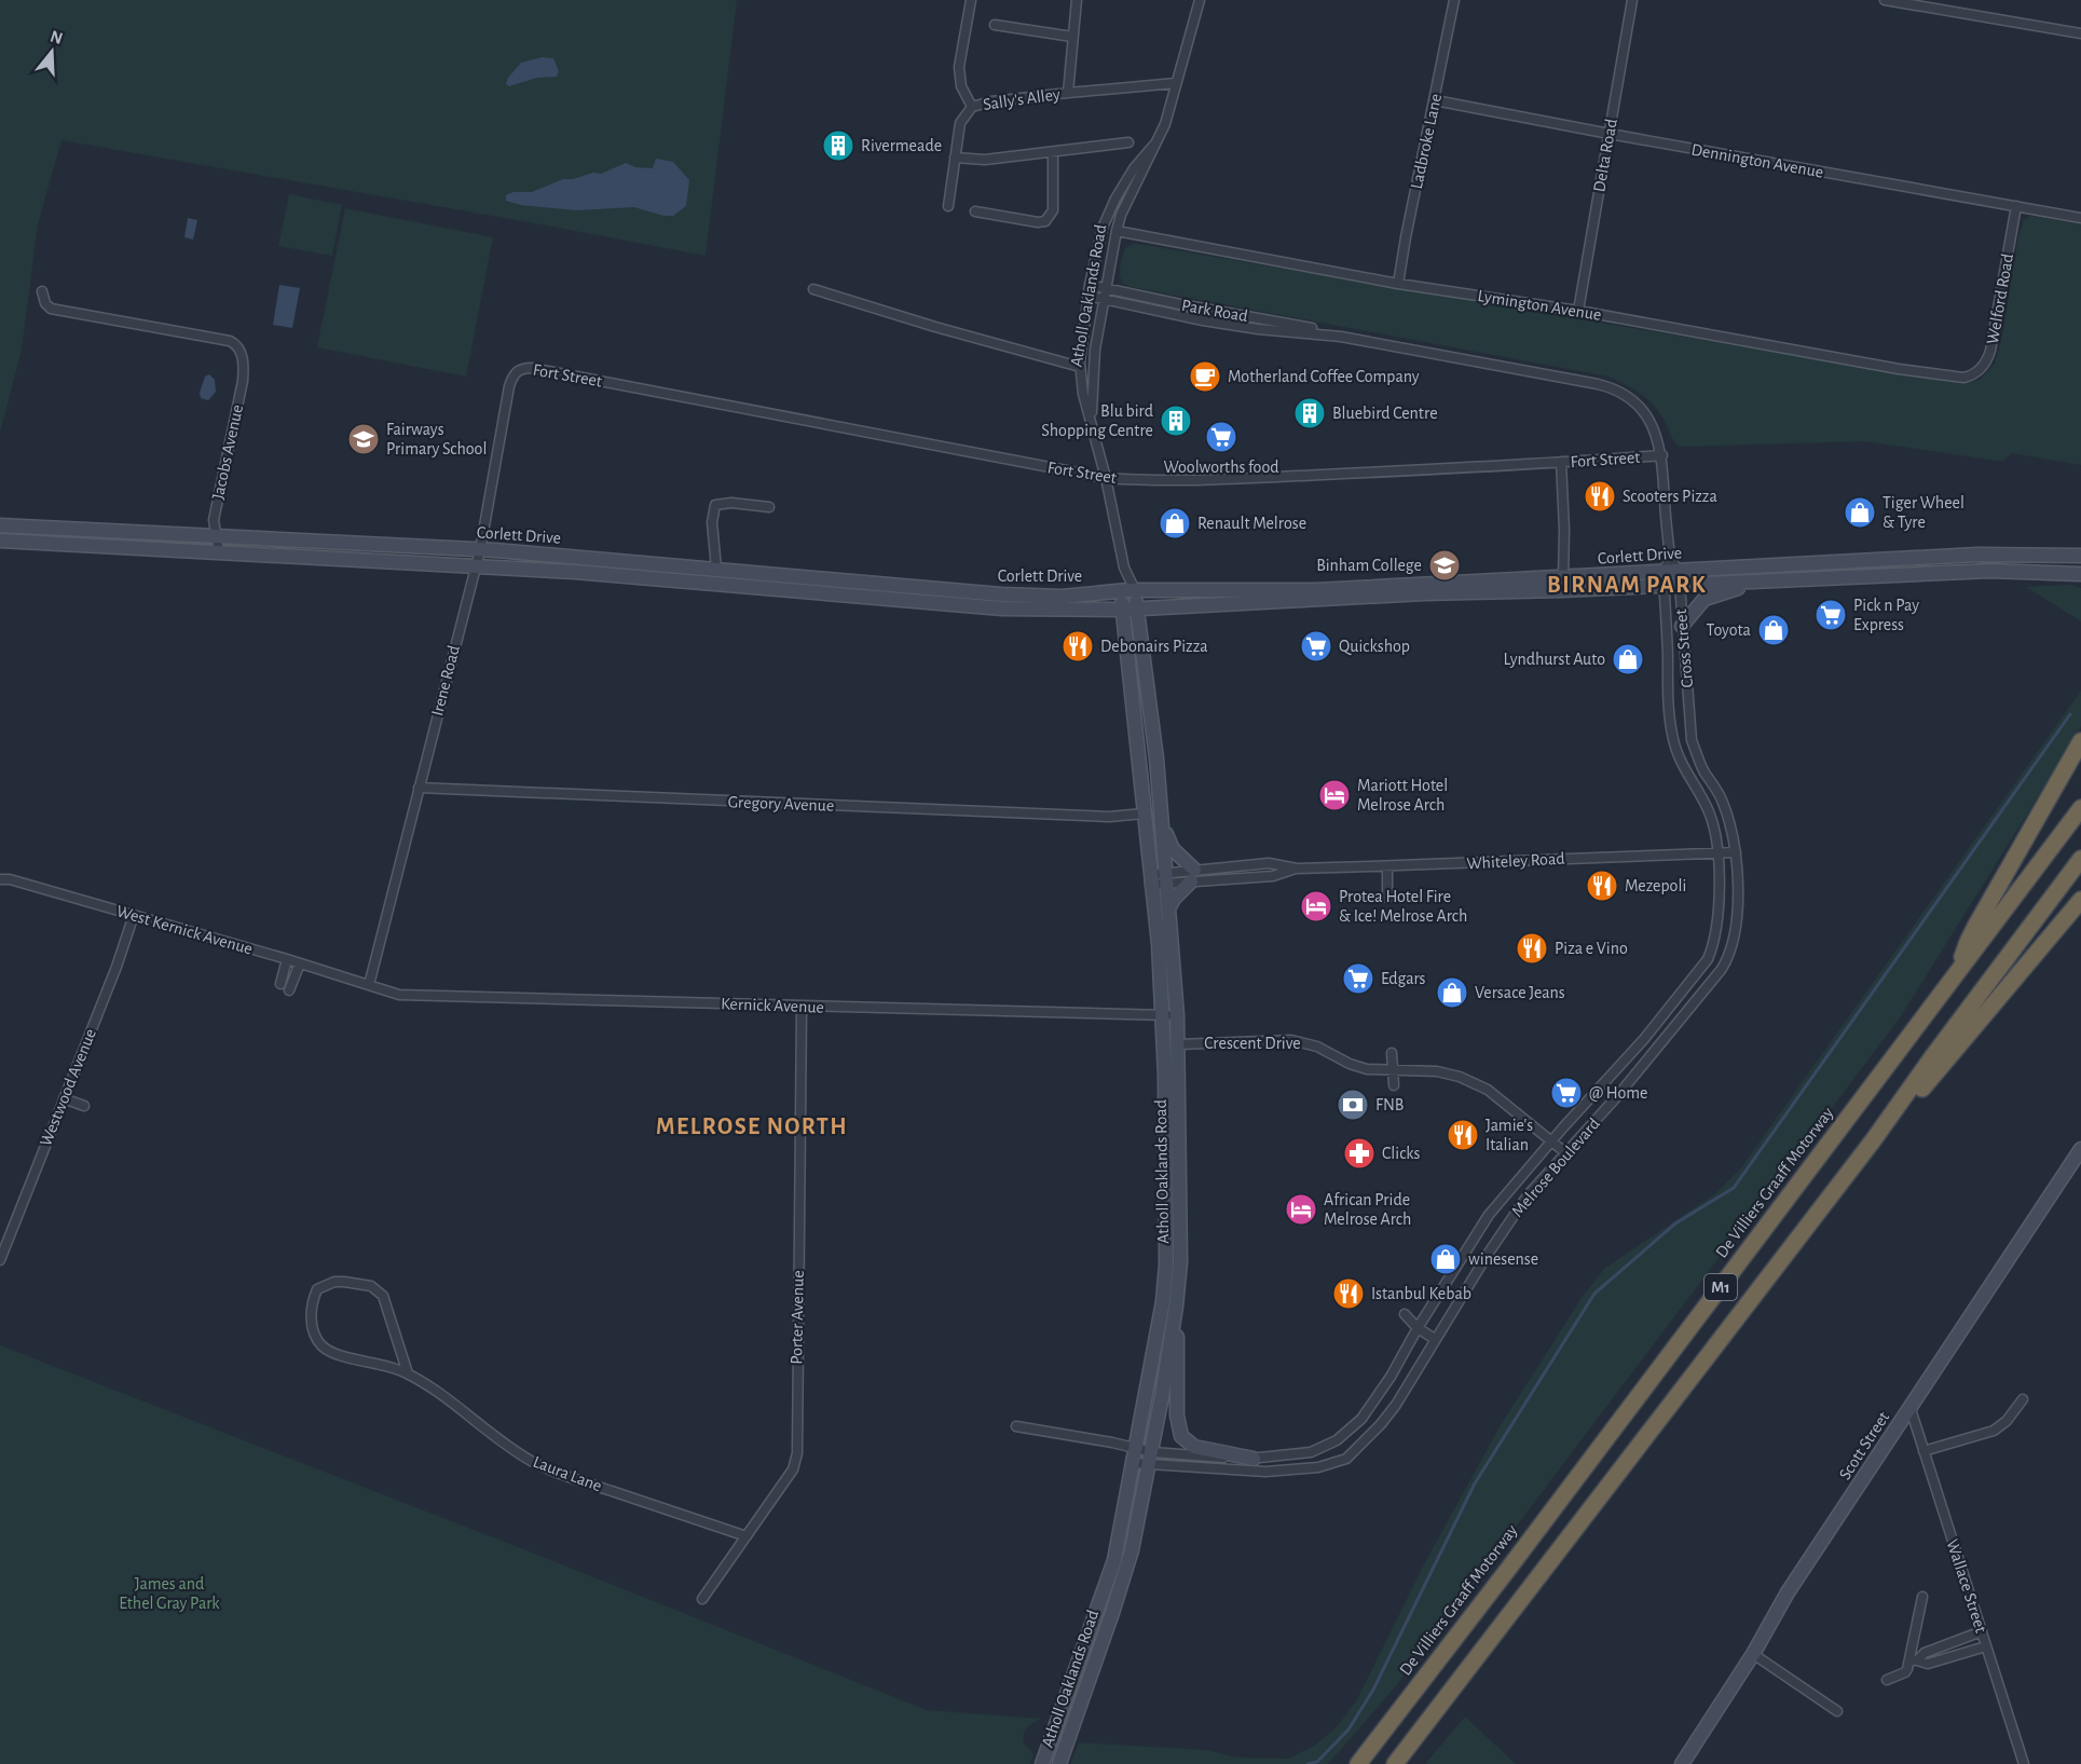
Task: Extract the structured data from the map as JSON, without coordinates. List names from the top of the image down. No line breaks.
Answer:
{"streets":{"highway":["De Villiers Graaff Motorway","M1"],"main road":["Atholl Oaklands Road","Corlett Drive","Scott Street"],"street":["Sally's Alley","Ladbroke Lane","Delta Road","Dennington Avenue","Welford Road","Lymington Avenue","Park Road","Fort Street","Jacobs Avenue","Cross Street","Irene Road","Gregory Avenue","Whiteley Road","West Kernick Avenue","Kernick Avenue","Crescent Drive","Westwood Avenue","Melrose Boulevard","Porter Avenue","Laura Lane","Wallace Street"]},"crossings":[["Sally's Alley","Atholl Oaklands Road"],["Ladbroke Lane","Dennington Avenue"],["Ladbroke Lane","Lymington Avenue"],["Delta Road","Dennington Avenue"],["Delta Road","Lymington Avenue"],["Dennington Avenue","Welford Road"],["Atholl Oaklands Road","Lymington Avenue"],["Atholl Oaklands Road","Park Road"],["Atholl Oaklands Road","Fort Street"],["Atholl Oaklands Road","Corlett Drive"],["Atholl Oaklands Road","Gregory Avenue"],["Atholl Oaklands Road","Whiteley Road"],["Atholl Oaklands Road","Kernick Avenue"],["Atholl Oaklands Road","Crescent Drive"],["Atholl Oaklands Road","Melrose Boulevard"],["Welford Road","Lymington Avenue"],["Park Road","Cross Street"],["Fort Street","Cross Street"],["Fort Street","Irene Road"],["Jacobs Avenue","Corlett Drive"],["Corlett Drive","Cross Street"],["Corlett Drive","Irene Road"],["Cross Street","Melrose Boulevard"],["Irene Road","Gregory Avenue"],["Irene Road","West Kernick Avenue"],["Irene Road","Kernick Avenue"],["Whiteley Road","Melrose Boulevard"],["West Kernick Avenue","Kernick Avenue"],["West Kernick Avenue","Westwood Avenue"],["Kernick Avenue","Porter Avenue"],["Crescent Drive","Melrose Boulevard"],["Porter Avenue","Laura Lane"],["Scott Street","Wallace Street"]],"districts":["BIRNAM PARK","MELROSE NORTH"],"parks":["James and Ethel Gray Park"],"places":{"building":["Rivermeade","Bluebird Centre","Blu bird Shopping Centre"],"cafe":["Motherland Coffee Company"],"supermarket":["Woolworths food","Pick n Pay Express","Quickshop","Edgars","@ Home"],"school or university":["Fairways Primary School","Binham College"],"restaurant":["Scooters Pizza","Debonairs Pizza","Mezepoli","Piza e Vino","Jamie's Italian","Istanbul Kebab"],"shop":["Tiger Wheel & Tyre","Renault Melrose","Toyota","Lyndhurst Auto","Versace Jeans","winesense"],"hotel":["Mariott Hotel Melrose Arch","Protea Hotel Fire & Ice! Melrose Arch","African Pride Melrose Arch"],"bank":["FNB"],"pharmacy":["Clicks"]},"north":"top"}
